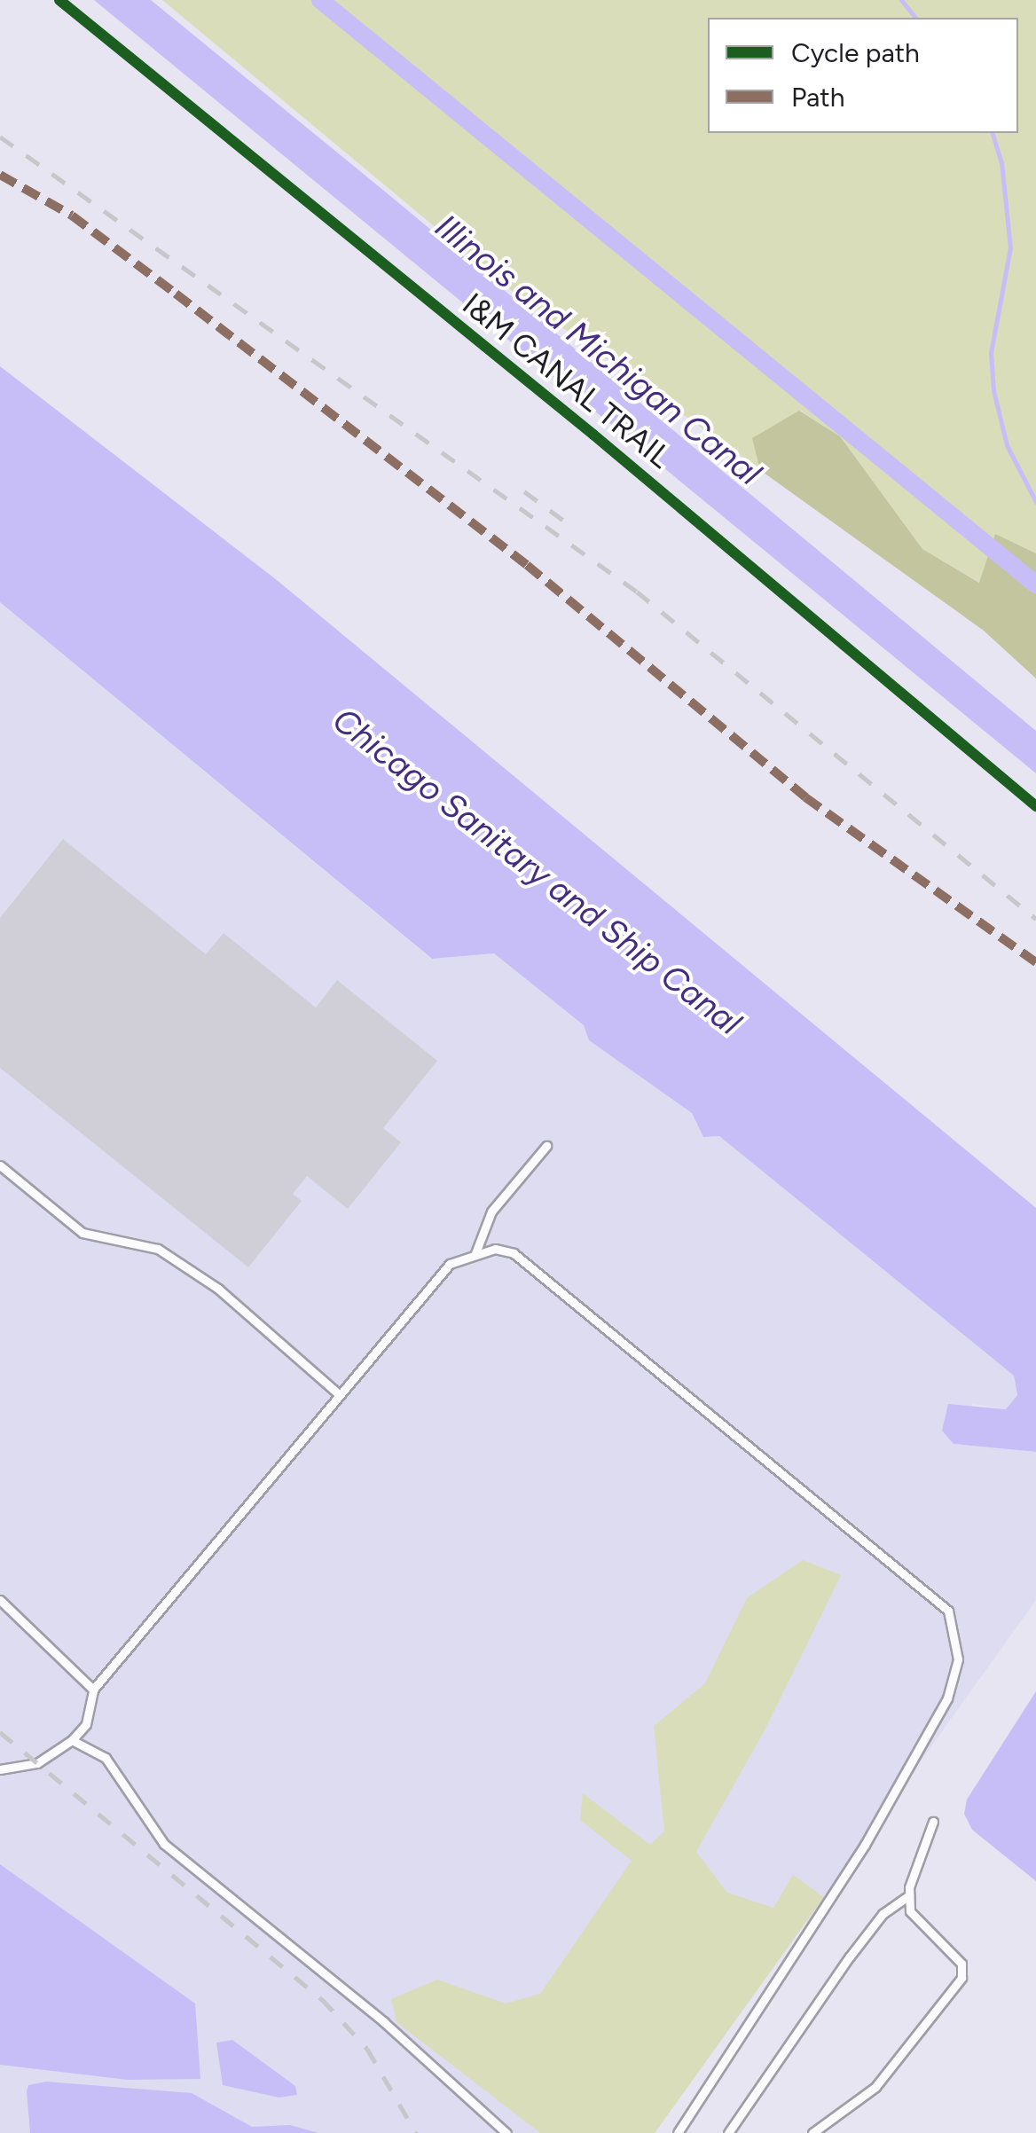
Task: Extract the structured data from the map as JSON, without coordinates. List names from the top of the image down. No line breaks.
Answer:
{"streets":{"cycle path":["I&M CANAL TRAIL"]},"water":["Illinois and Michigan Canal","Chicago Sanitary and Ship Canal"],"legend":["Cycle path","Path"]}
